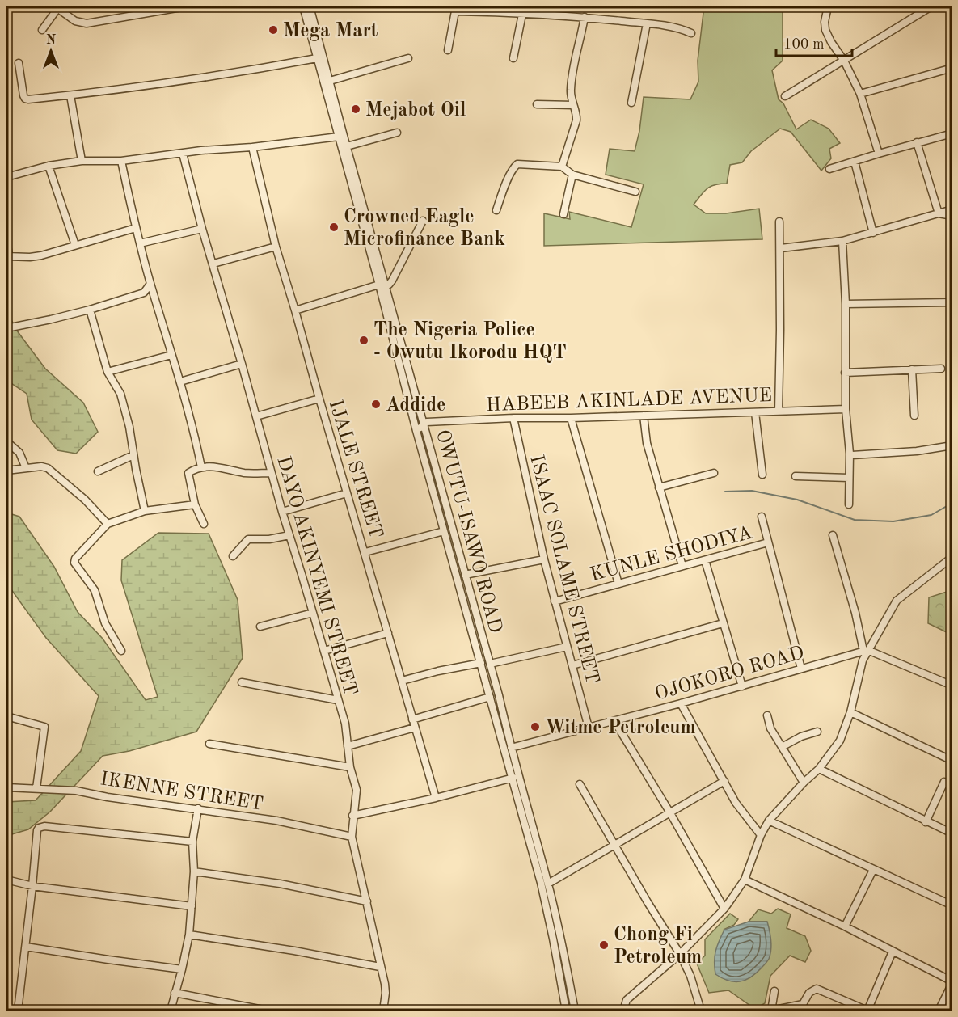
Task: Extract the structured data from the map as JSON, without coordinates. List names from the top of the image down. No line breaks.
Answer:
{"streets":{"street":["HABEEB AKINLADE AVENUE","IJALE STREET","OWUTU-ISAWO ROAD","KUNLE SHODIYA","ISAAC SOLAME STREET","DAYO AKINYEMI STREET","OJOKORO ROAD","IKENNE STREET"]},"crossings":[["HABEEB AKINLADE AVENUE","OWUTU-ISAWO ROAD"],["HABEEB AKINLADE AVENUE","ISAAC SOLAME STREET"],["OWUTU-ISAWO ROAD","OJOKORO ROAD"],["KUNLE SHODIYA","ISAAC SOLAME STREET"],["ISAAC SOLAME STREET","OJOKORO ROAD"],["DAYO AKINYEMI STREET","IKENNE STREET"]],"places":["Mega Mart","Mejabot Oil","Crowned Eagle Microfinance Bank","The Nigeria Police - Owutu Ikorodu HQT","Addide","Witme Petroleum","Chong Fi Petroleum"],"scale_bar":"100 m","north":"top"}
